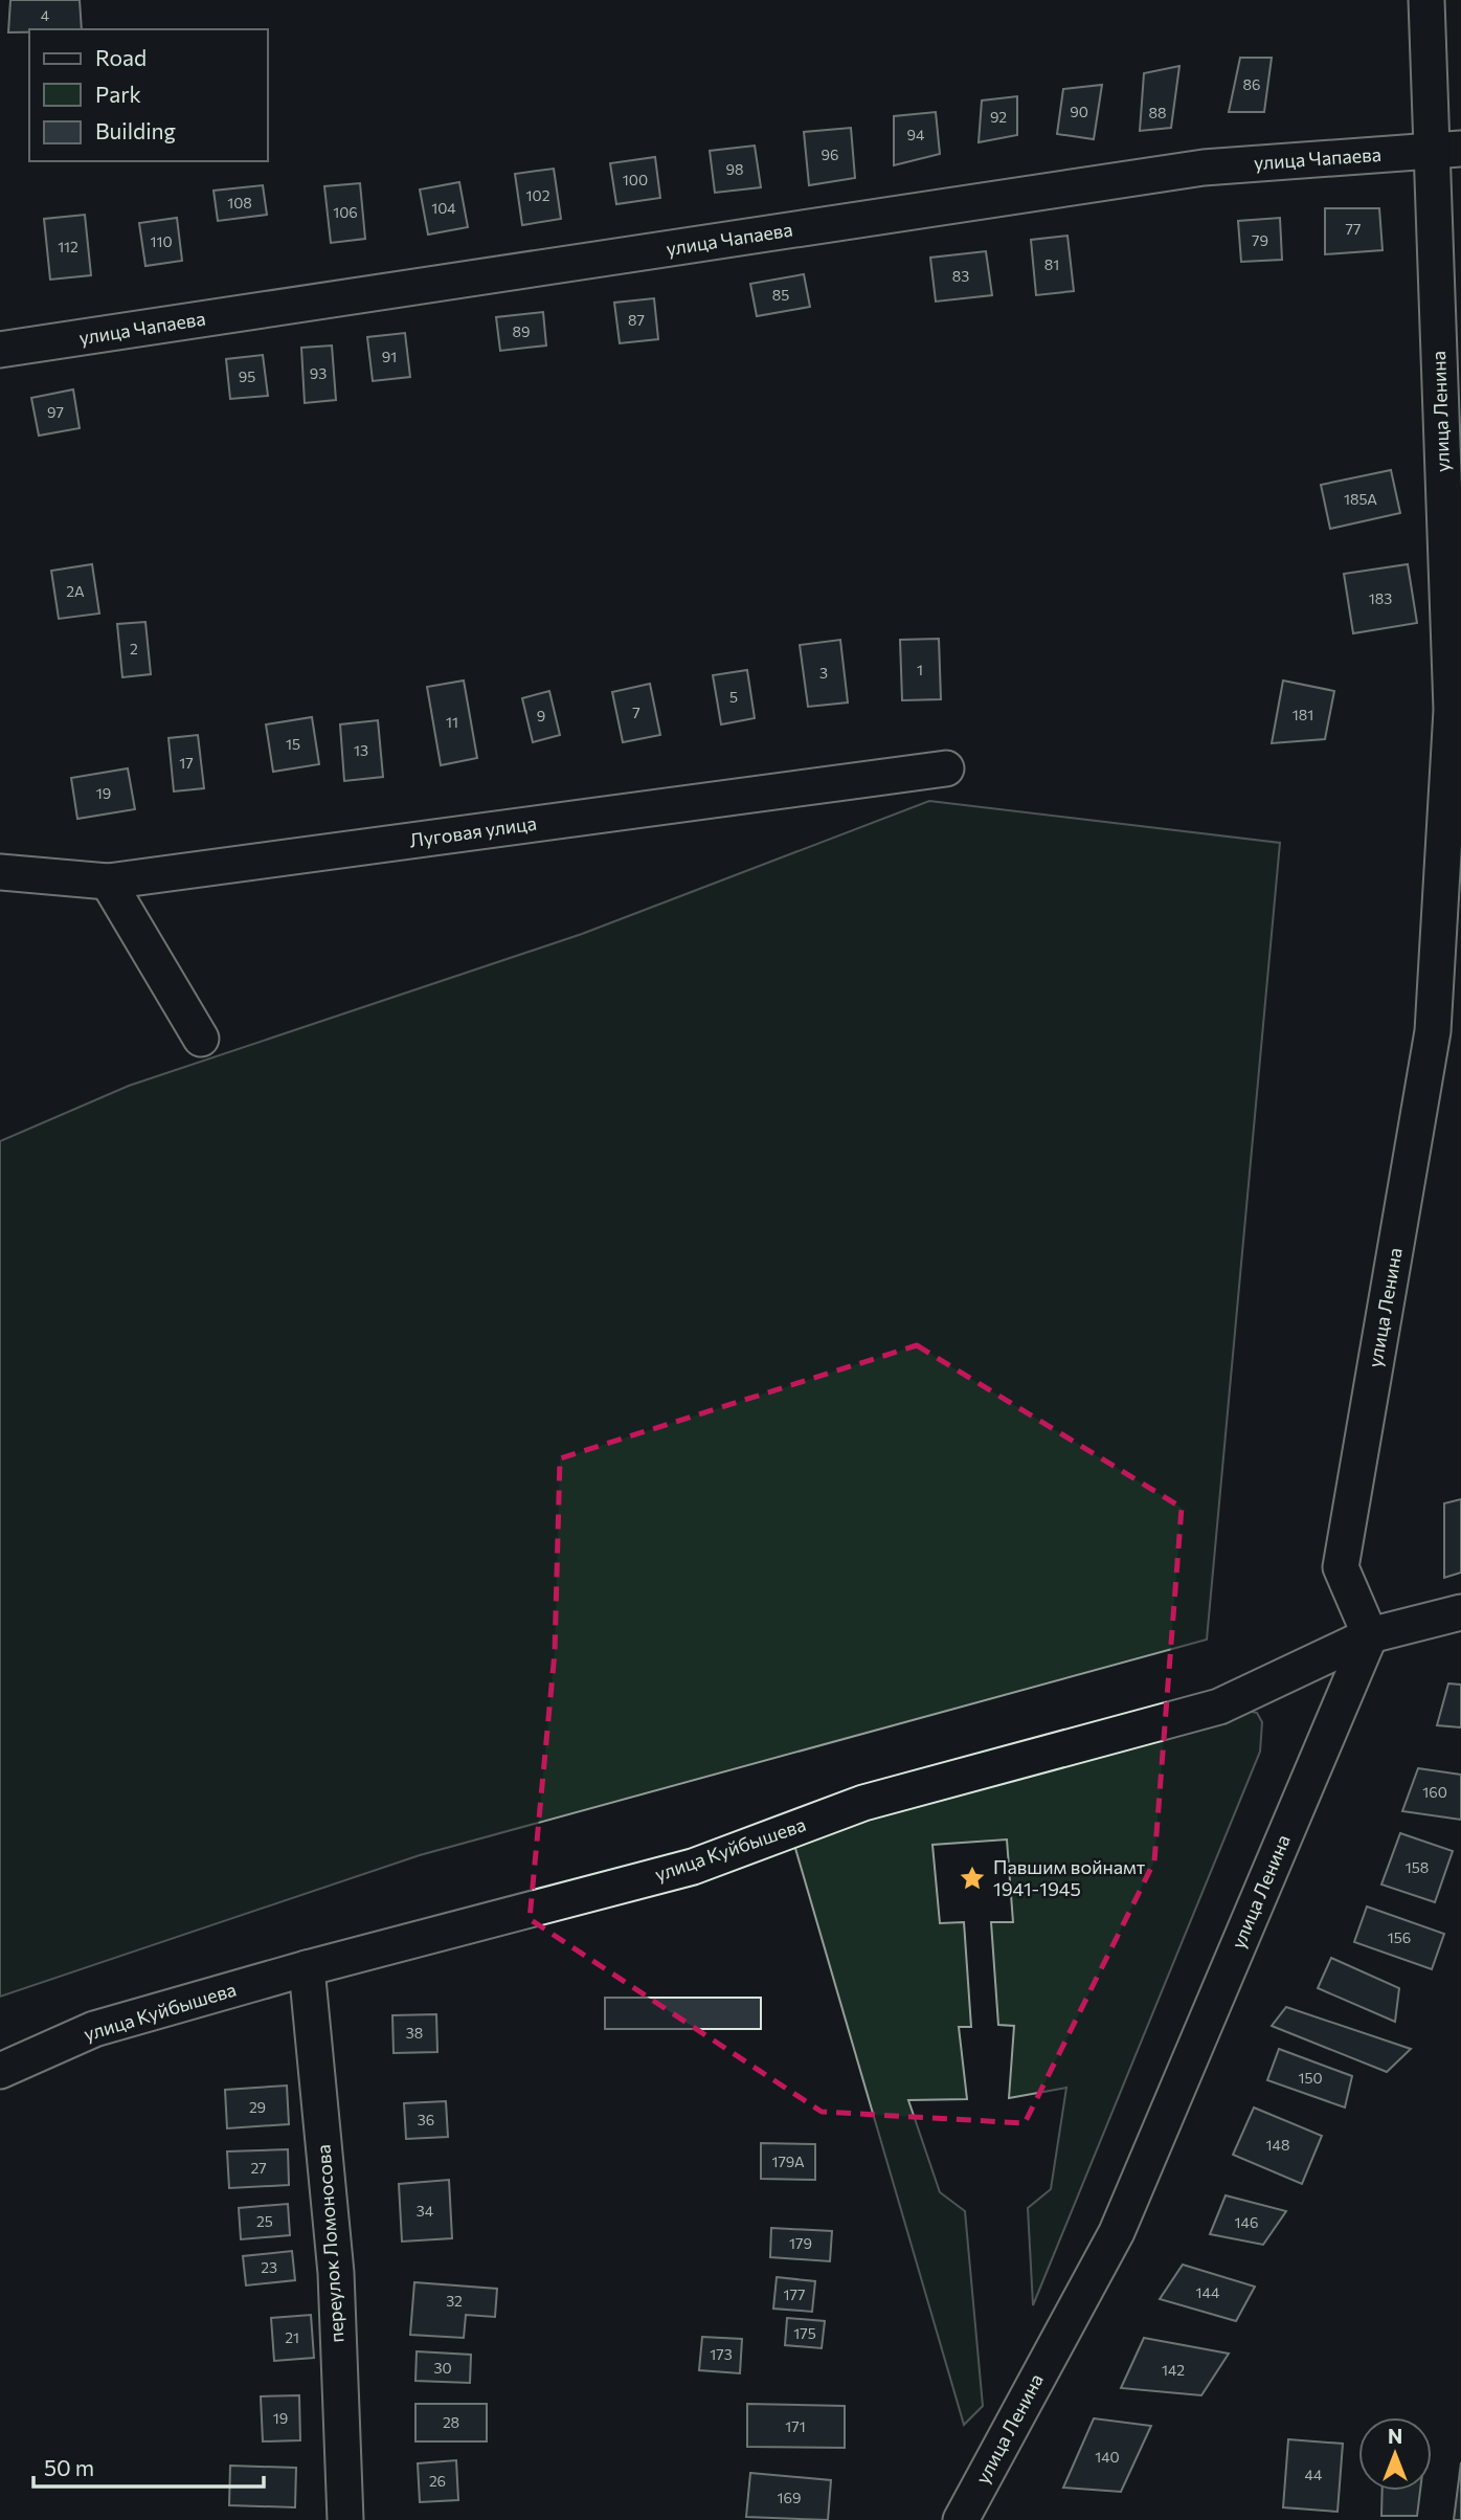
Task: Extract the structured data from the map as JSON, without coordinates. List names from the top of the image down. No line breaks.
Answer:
{"streets":{"street":["улица Чапаева","улица Ленина","Луговая улица","улица Куйбышева","переулок Ломоносова"]},"crossings":[["улица Чапаева","улица Ленина"],["улица Ленина","улица Куйбышева"],["улица Куйбышева","переулок Ломоносова"]],"places":{"place":["Павшим войнамт 1941-1945"]},"house_numbers":["4","86","90","88","92","94","96","98","100","102","108","104","106","77","79","110","112","81","83","85","87","89","91","93","95","97","185А","2А","183","2","1","3","5","7","181","9","11","15","13","17","19","160","158","156","38","150","29","36","148","179А","27","34","25","146","179","23","144","177","32","175","21","173","30","142","19","28","171","140","44","26","169"],"legend":["Road","Park","Building"],"scale_bar":"50 m","north":"top"}
